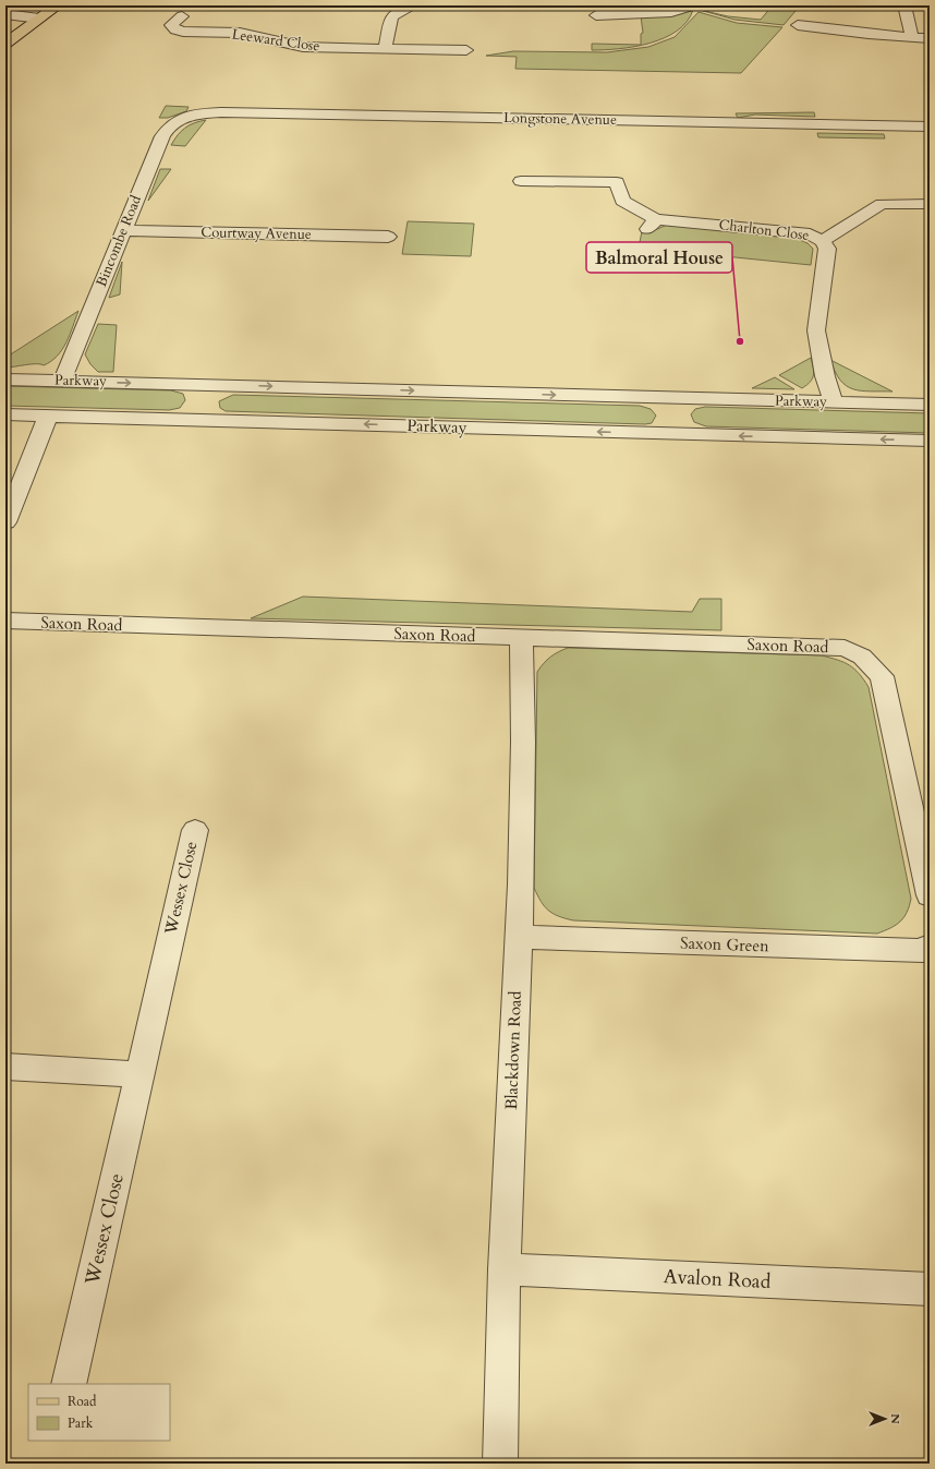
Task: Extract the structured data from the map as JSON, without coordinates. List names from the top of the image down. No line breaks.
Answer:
{"streets":{"street":["Leeward Close","Longstone Avenue","Charlton Close","Courtway Avenue","Bincombe Road","Parkway","Saxon Road","Wessex Close","Saxon Green","Blackdown Road","Avalon Road"]},"crossings":[["Longstone Avenue","Bincombe Road"],["Charlton Close","Parkway"],["Courtway Avenue","Bincombe Road"],["Bincombe Road","Parkway"],["Saxon Road","Blackdown Road"],["Saxon Green","Blackdown Road"],["Blackdown Road","Avalon Road"]],"places":["Balmoral House"],"legend":["Road","Park"],"north":"right"}
